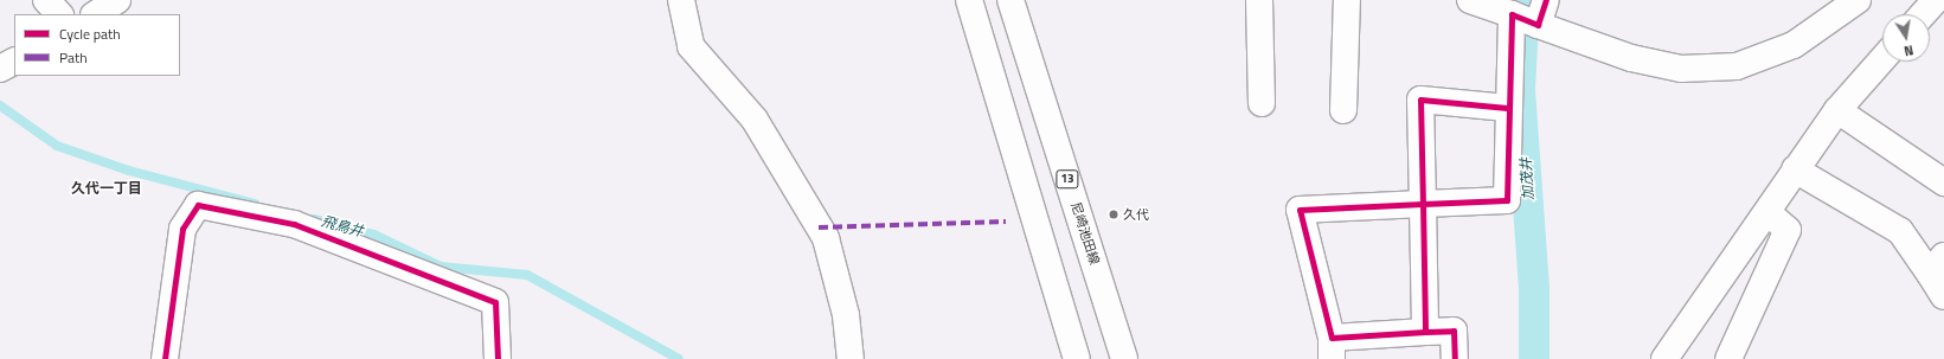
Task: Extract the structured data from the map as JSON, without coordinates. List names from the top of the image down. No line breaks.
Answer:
{"streets":{"street":["13","尼崎池田線"]},"districts":["久代一丁目"],"water":["加茂井","飛鳥井"],"places":["久代"],"legend":["Cycle path","Path"],"north":"bottom"}
